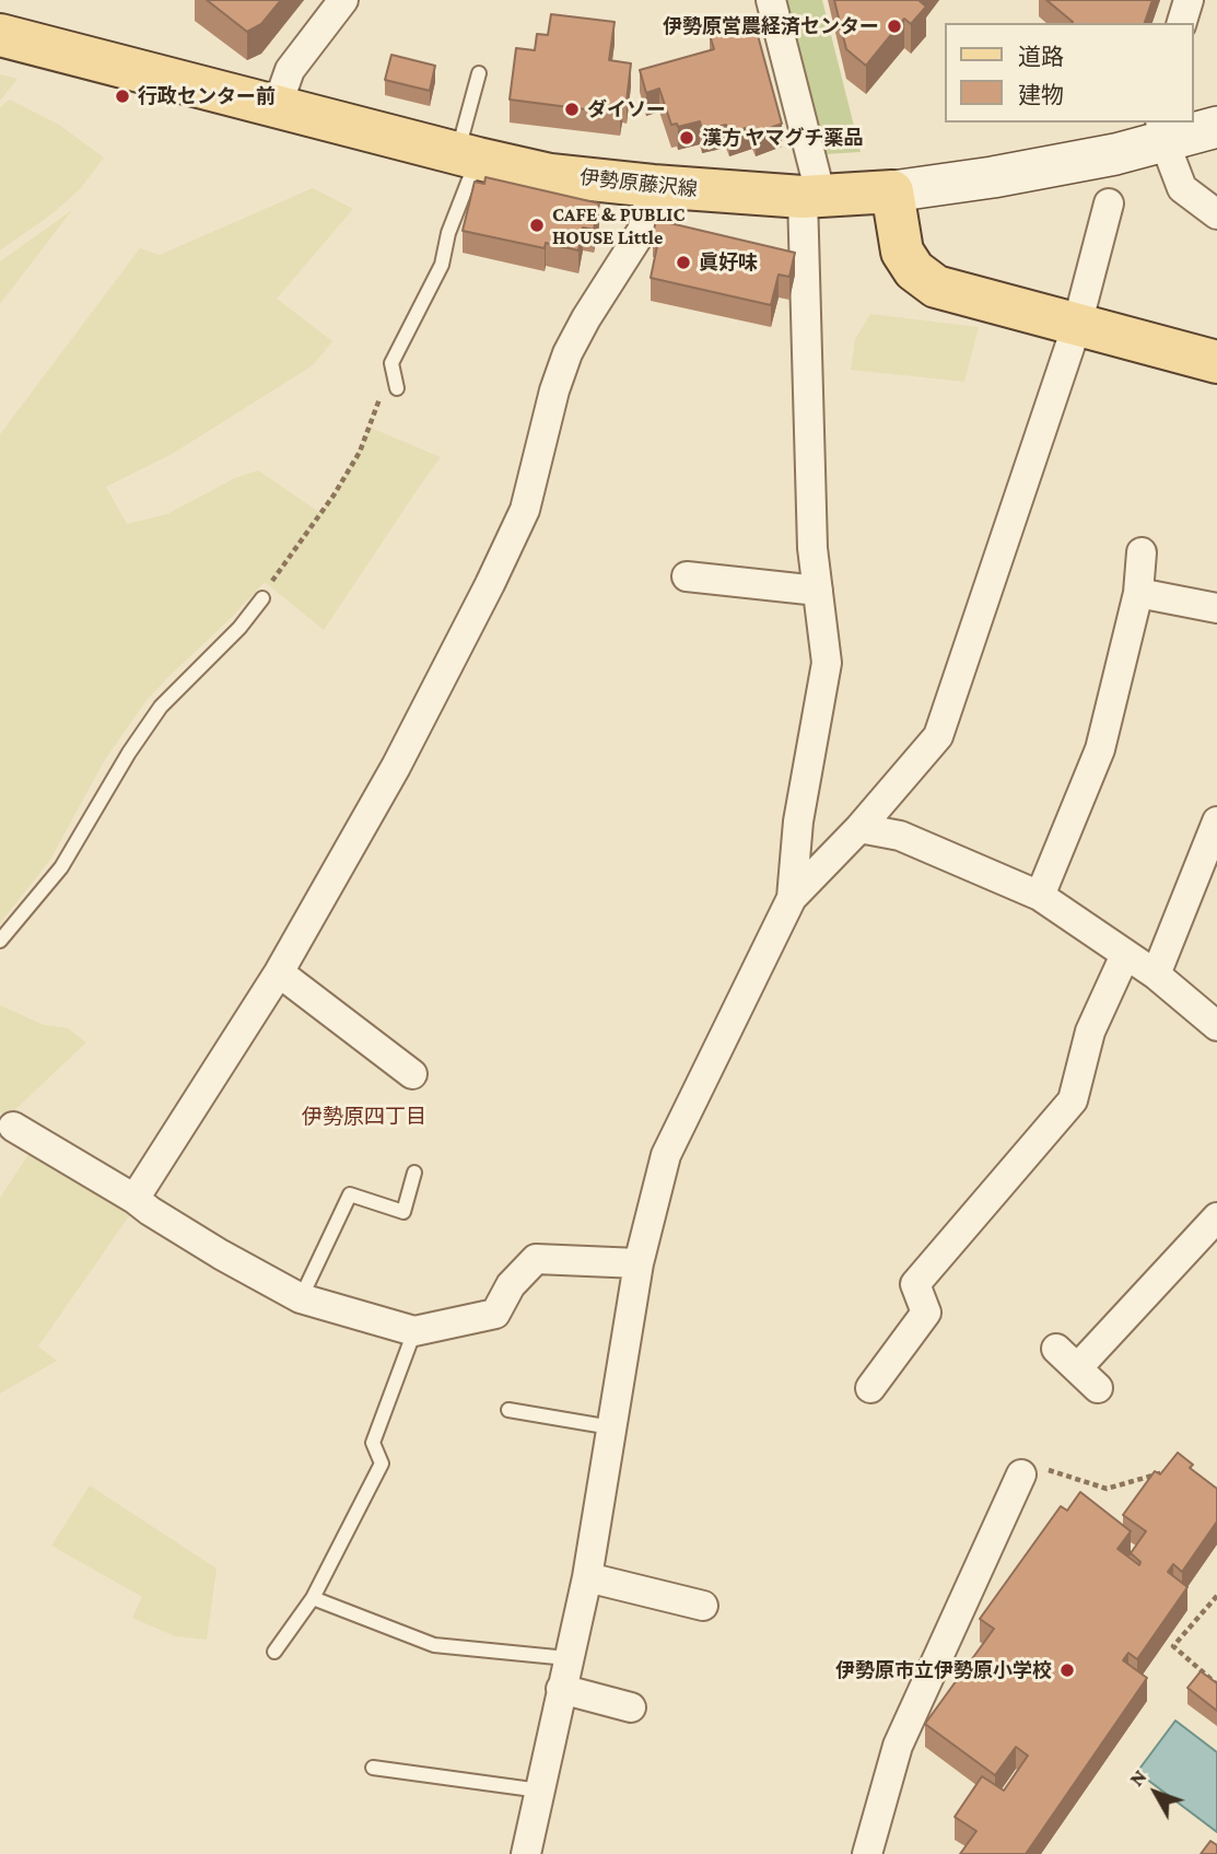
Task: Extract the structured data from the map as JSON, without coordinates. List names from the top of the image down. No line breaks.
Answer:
{"streets":{"main road":["伊勢原藤沢線"]},"districts":["伊勢原四丁目"],"places":["伊勢原営農経済センター","行政センター前","ダイソー","漢方 ヤマグチ薬品","CAFE & PUBLIC HOUSE Little","眞好味","伊勢原市立伊勢原小学校"],"legend":["道路","建物"],"north":"top left"}
